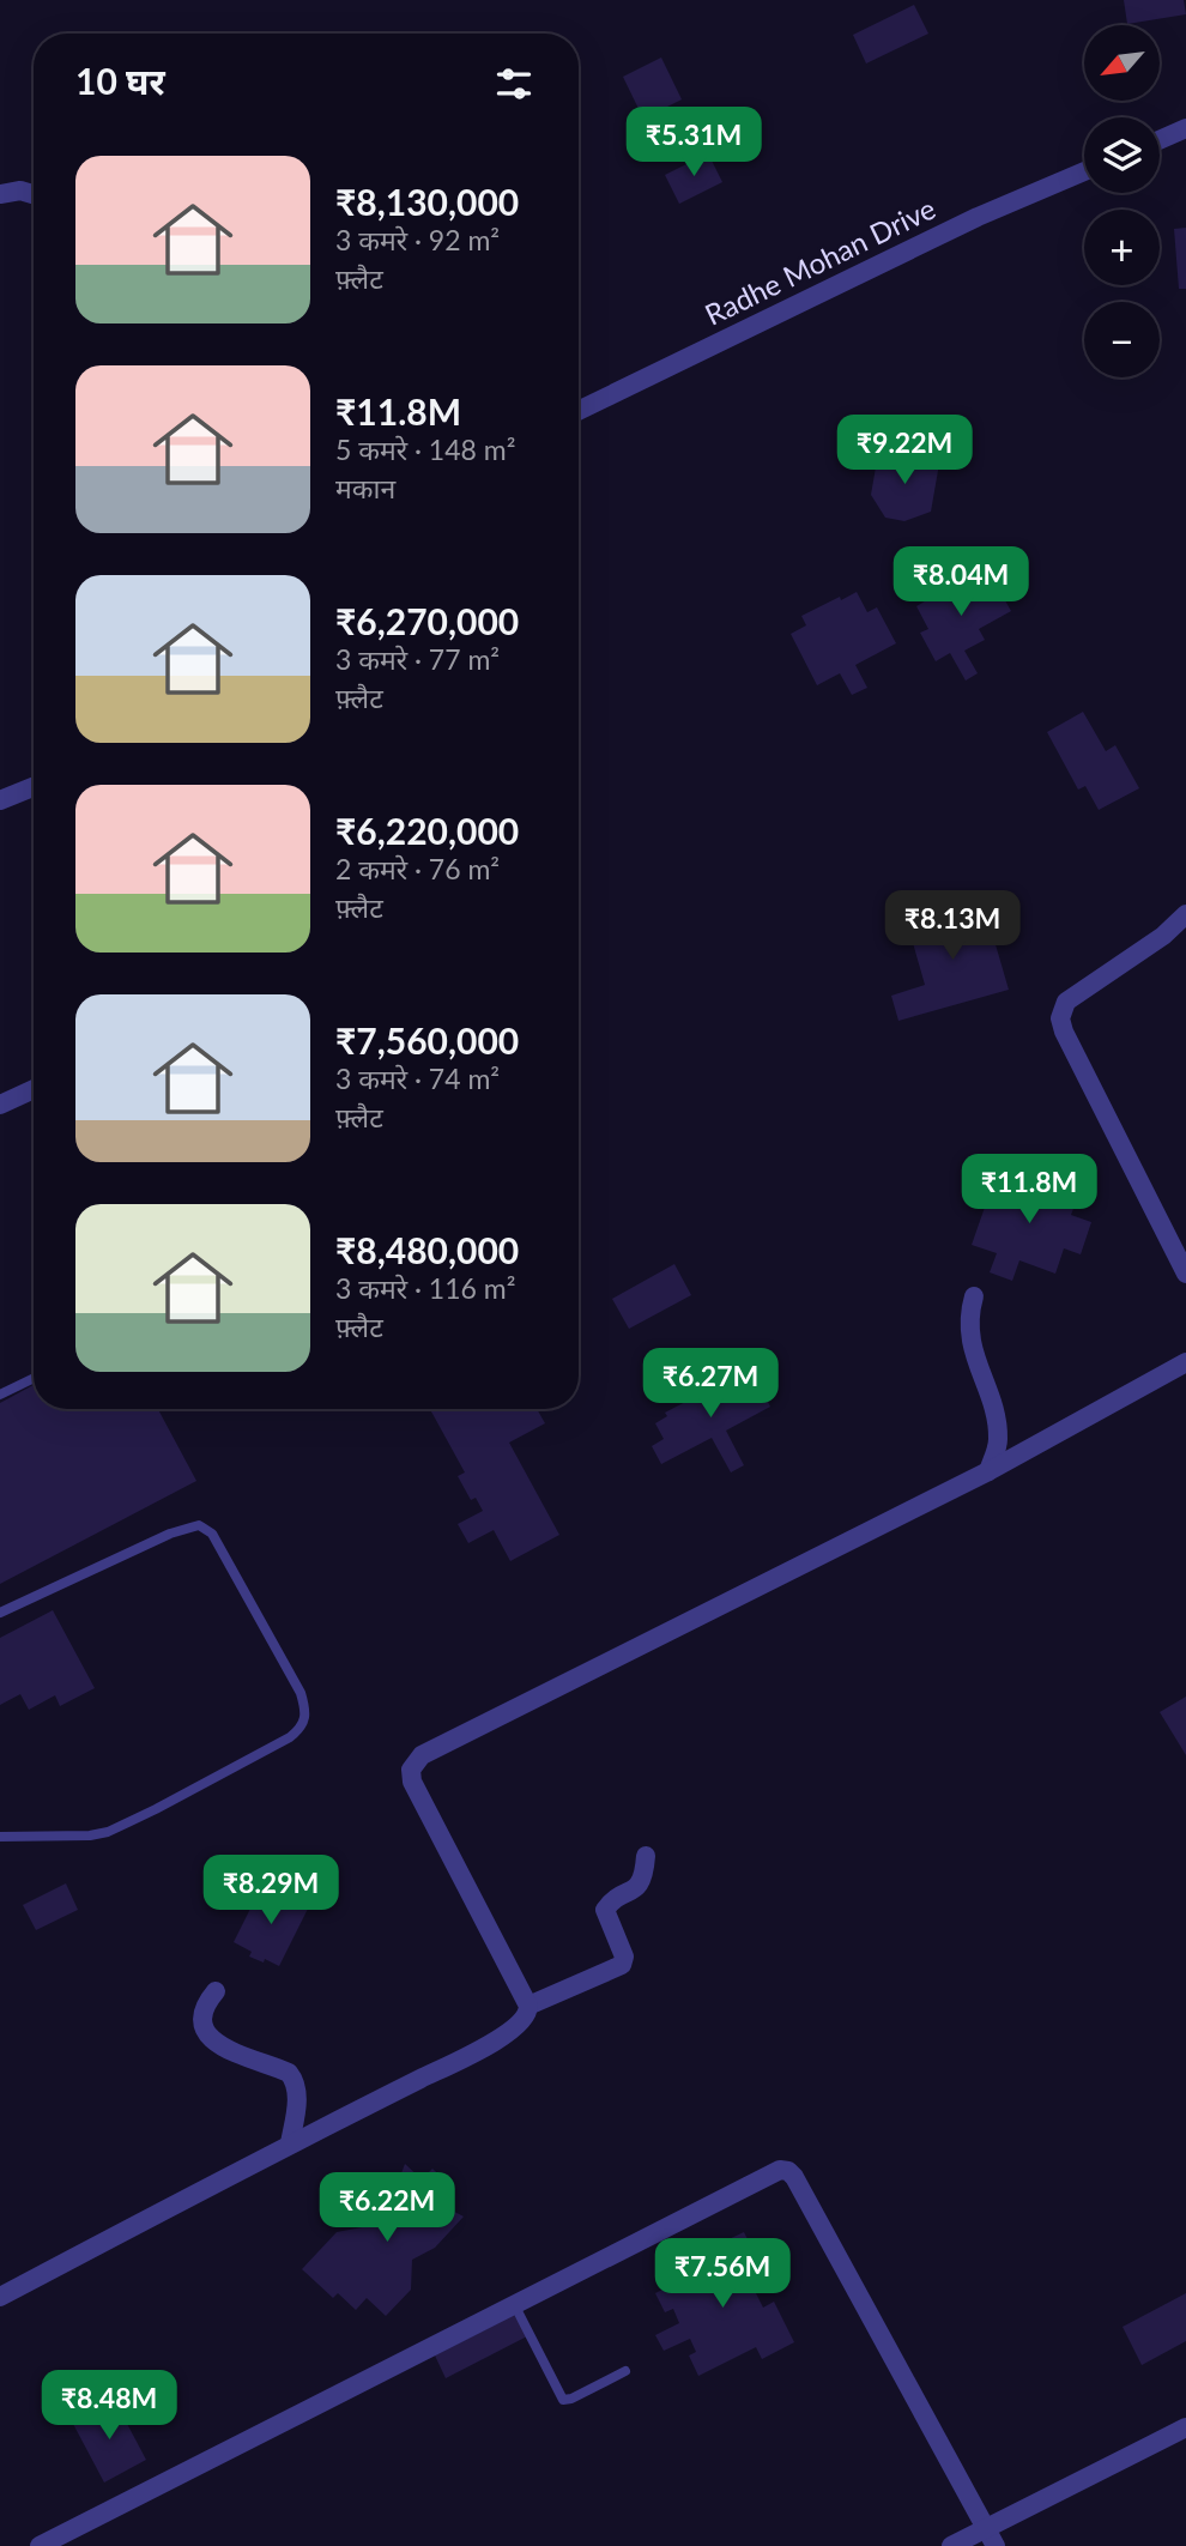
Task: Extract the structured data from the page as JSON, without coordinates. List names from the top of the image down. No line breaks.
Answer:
{"streets":{"street":["Radhe Mohan Drive"]},"north":"bottom left","page":{"map_buttons":["+","−"],"heading":"10 घर","price":["₹5.31M","₹9.22M","₹8.04M","₹8.13M","₹11.8M","₹6.27M","₹8.29M","₹6.22M","₹7.56M","₹8.48M"],"list":[{"name":"₹8,130,000","note":"3 कमरे · 92 m² · फ़्लैट"},{"name":"₹11.8M","note":"5 कमरे · 148 m² · मकान"},{"name":"₹6,270,000","note":"3 कमरे · 77 m² · फ़्लैट"},{"name":"₹6,220,000","note":"2 कमरे · 76 m² · फ़्लैट"},{"name":"₹7,560,000","note":"3 कमरे · 74 m² · फ़्लैट"},{"name":"₹8,480,000","note":"3 कमरे · 116 m² · फ़्लैट"}]}}
